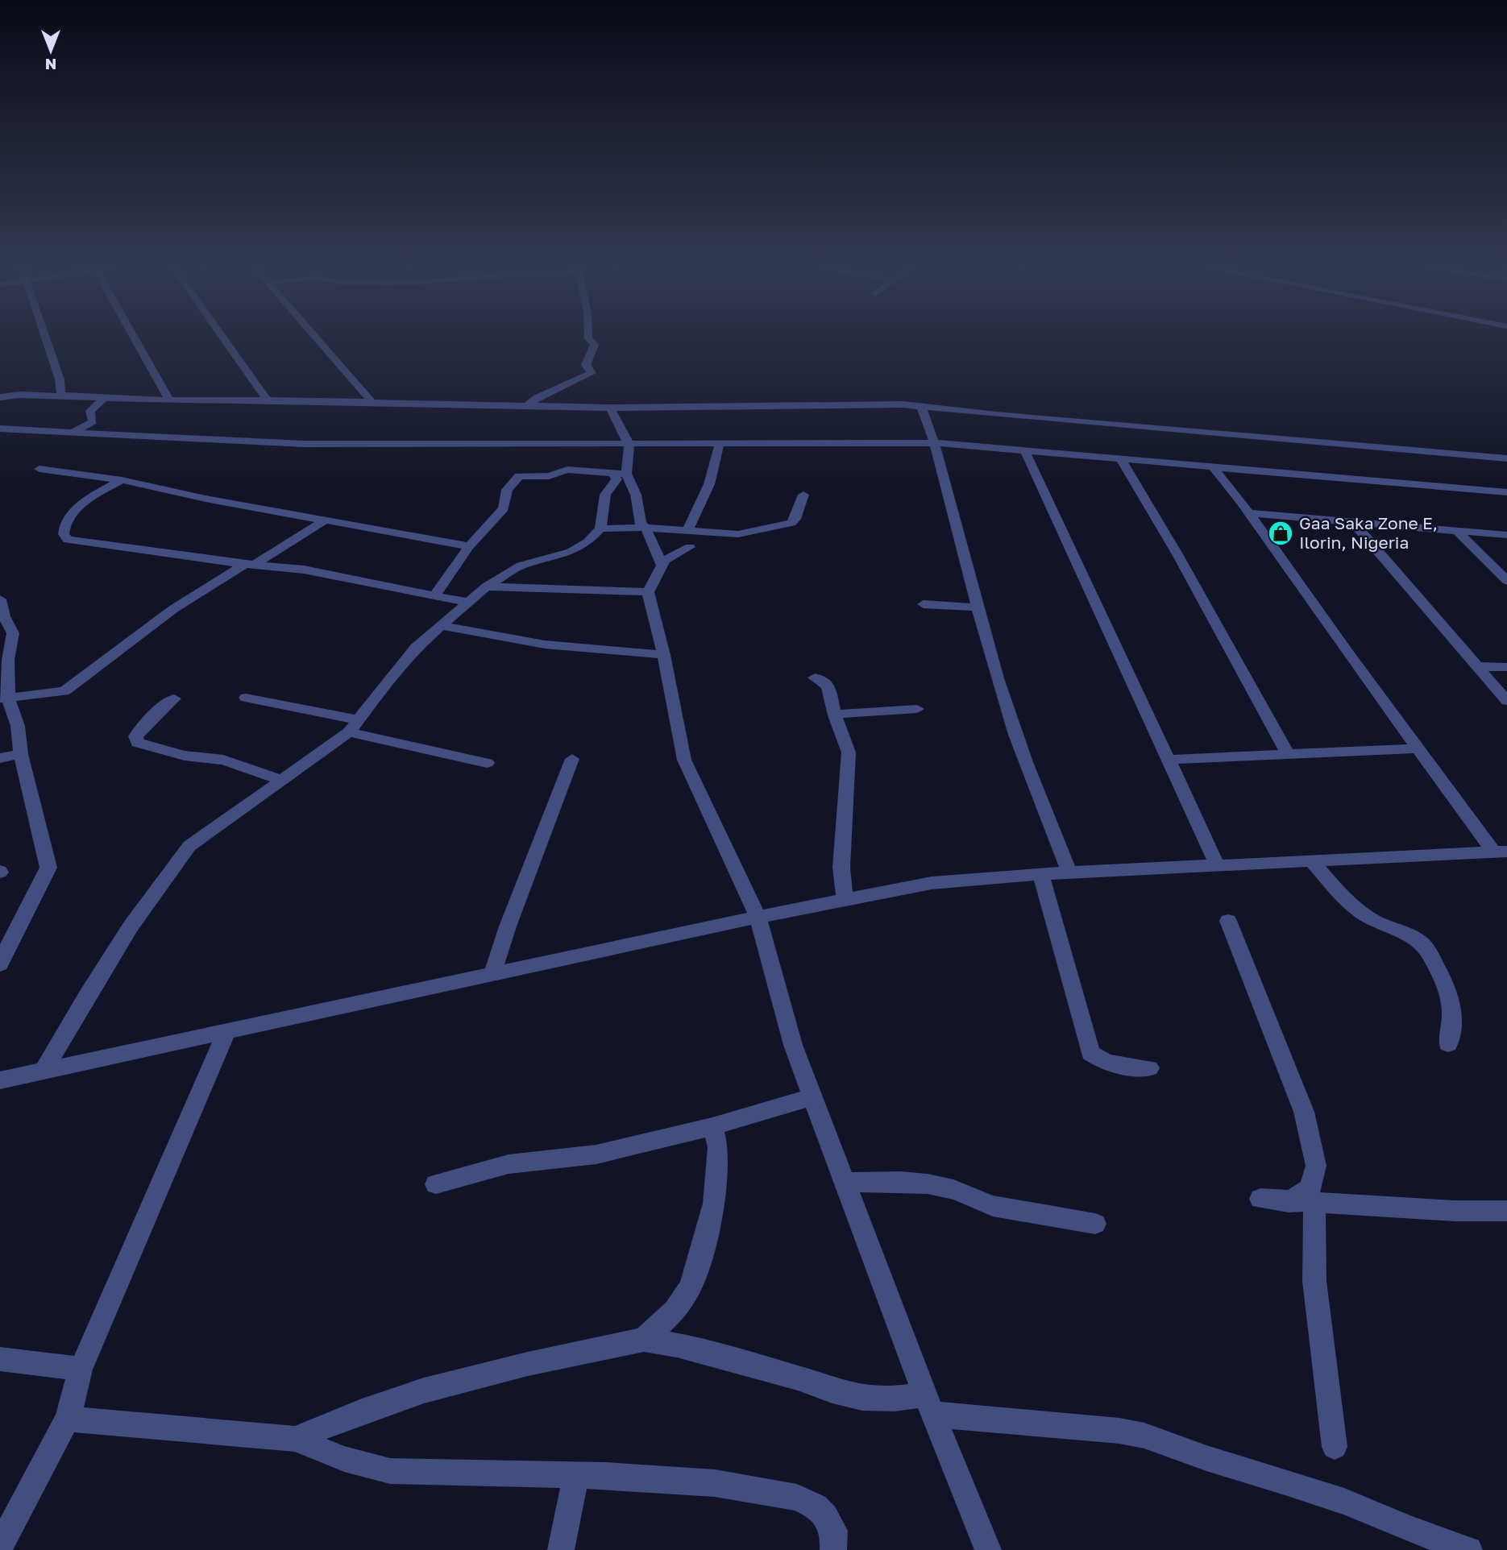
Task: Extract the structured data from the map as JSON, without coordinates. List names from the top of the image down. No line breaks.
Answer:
{"places":{"shop":["Gaa Saka Zone E, Ilorin, Nigeria"]},"north":"bottom"}
